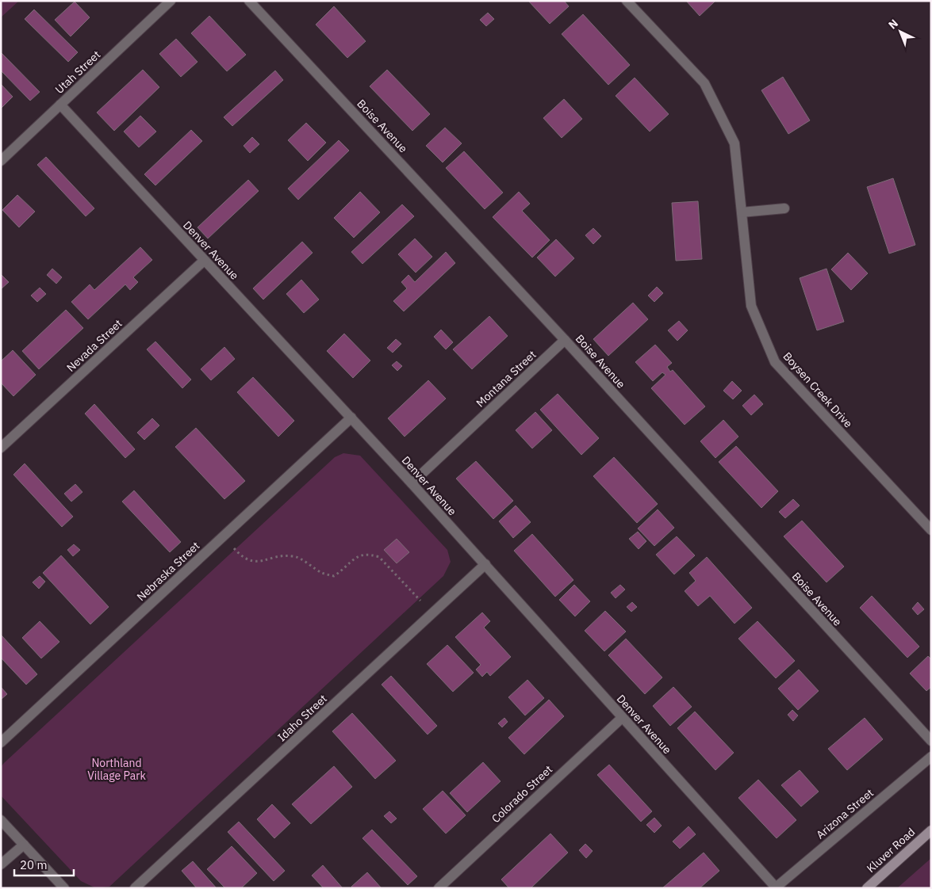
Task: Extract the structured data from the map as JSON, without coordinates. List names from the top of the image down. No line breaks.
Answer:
{"streets":{"street":["Utah Street","Boise Avenue","Denver Avenue","Nevada Street","Montana Street","Boysen Creek Drive","Nebraska Street","Idaho Street","Colorado Street","Arizona Street","Kluver Road"]},"crossings":[["Utah Street","Denver Avenue"],["Boise Avenue","Montana Street"],["Denver Avenue","Nevada Street"],["Denver Avenue","Montana Street"],["Denver Avenue","Nebraska Street"],["Denver Avenue","Idaho Street"],["Denver Avenue","Colorado Street"],["Denver Avenue","Arizona Street"]],"parks":["Northland Village Park"],"scale_bar":"20 m","north":"top left"}
